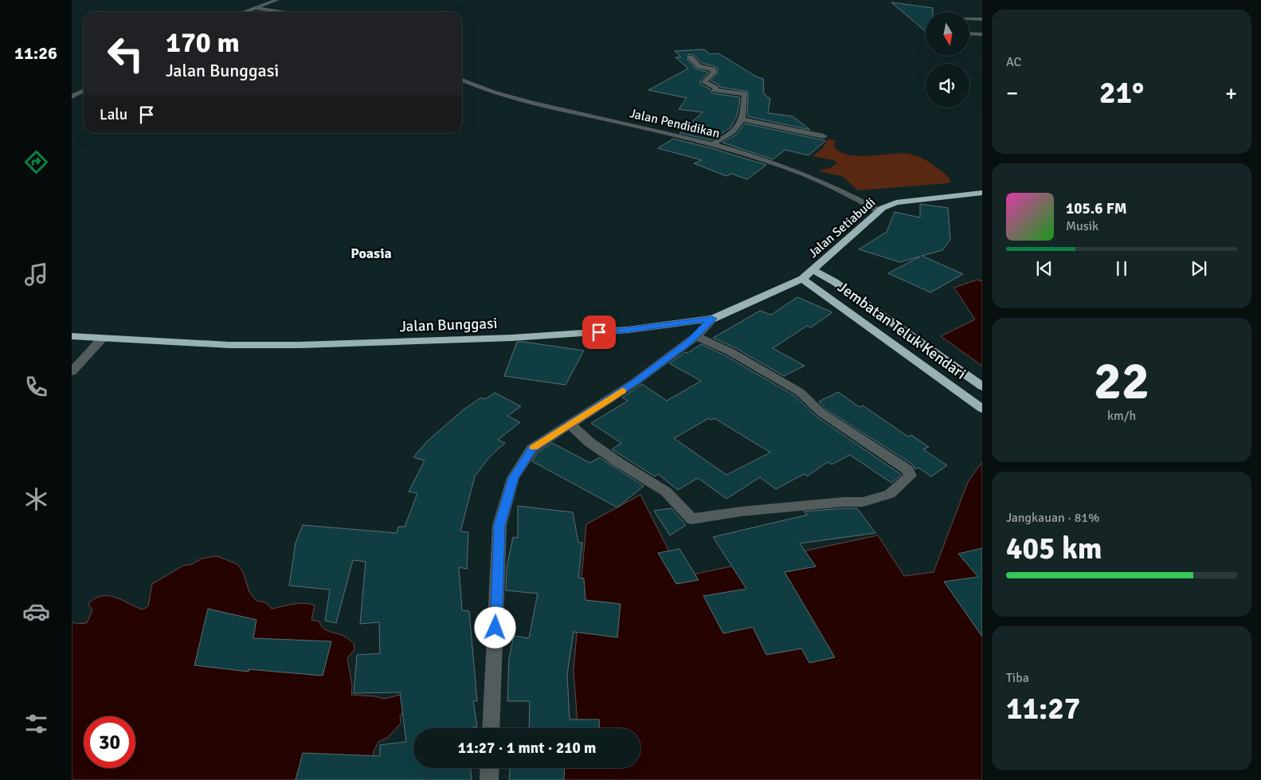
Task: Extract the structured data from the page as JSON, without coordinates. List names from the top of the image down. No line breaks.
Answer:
{"streets":{"highway":["Jalan Setiabudi","Jalan Bunggasi","Jembatan Teluk Kendari"],"street":["Jalan Pendidikan"]},"crossings":[["Jalan Pendidikan","Jalan Setiabudi"],["Jalan Setiabudi","Jalan Bunggasi"],["Jalan Setiabudi","Jembatan Teluk Kendari"],["Jalan Bunggasi","Jembatan Teluk Kendari"]],"districts":["Poasia"],"north":"bottom","page":{"tabs":"11:26","tile":["AC",["22","km/h"],["Jangkauan · 81%","405 km"],["Tiba","11:27"]],"turn":["170 m","Jalan Bunggasi"],"heat":["−","21°","+"],"then":"Lalu","song":["105.6 FM","Musik"],"limit":"30","trip":"11:27 · 1 mnt · 210 m"}}
